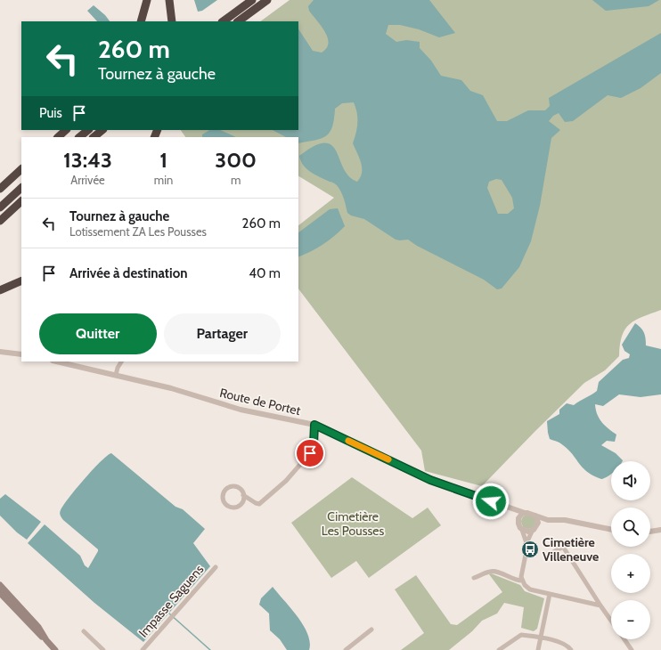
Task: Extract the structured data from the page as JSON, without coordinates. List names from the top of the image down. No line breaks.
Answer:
{"streets":{"street":["Route de Portet","Impasse Saguens"]},"parks":["Cimetière Les Pousses"],"places":{"bus stop":["Cimetière Villeneuve"]},"page":{"turn":["260 m","Tournez à gauche"],"then":"Puis","eta":["13:43","Arrivée","1","min","300","m"],"list":[{"name":"Tournez à gauche","note":"Lotissement ZA Les Pousses","value":"260 m"},{"name":"Arrivée à destination","value":"40 m"}],"buttons":["Quitter","Partager"],"map_buttons":["+","−"]}}
